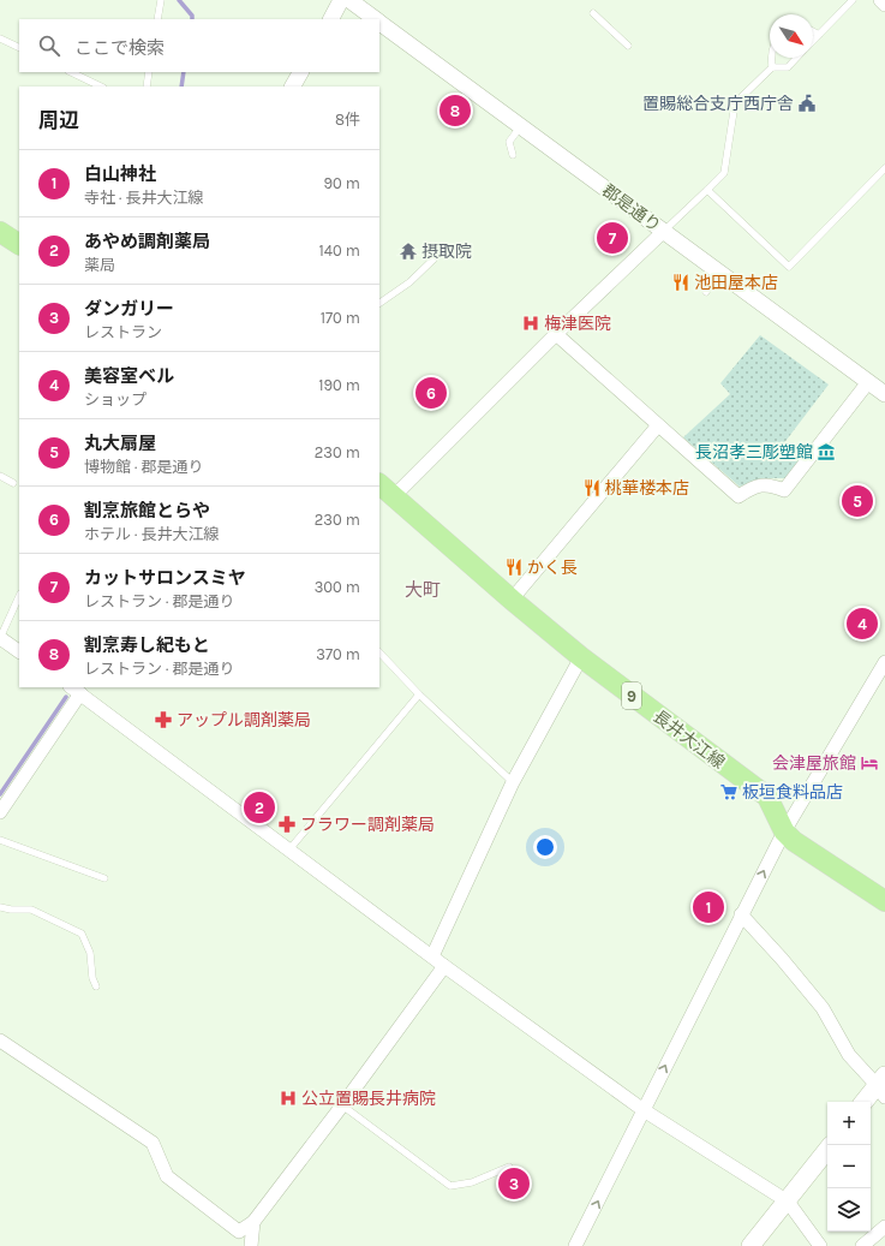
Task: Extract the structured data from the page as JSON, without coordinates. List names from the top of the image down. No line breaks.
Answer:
{"streets":{"main road":["9","長井大江線"],"street":["郡是通り"]},"districts":["大町"],"places":{"public building":["置賜総合支庁西庁舎"],"temple":["摂取院"],"restaurant":["池田屋本店","桃華楼本店","かく長"],"hospital":["梅津医院","公立置賜長井病院"],"museum":["長沼孝三彫塑館"],"pharmacy":["アップル調剤薬局","フラワー調剤薬局"],"hotel":["会津屋旅館"],"supermarket":["板垣食料品店"]},"north":"bottom right","page":{"search":"ここで検索","heading":["周辺","8件"],"pins":["8","7","6","5","4","2","1","3"],"list":[{"mark":"1","name":"白山神社","note":"寺社 · 長井大江線","value":"90 m"},{"mark":"2","name":"あやめ調剤薬局","note":"薬局","value":"140 m"},{"mark":"3","name":"ダンガリー","note":"レストラン","value":"170 m"},{"mark":"4","name":"美容室ベル","note":"ショップ","value":"190 m"},{"mark":"5","name":"丸大扇屋","note":"博物館 · 郡是通り","value":"230 m"},{"mark":"6","name":"割烹旅館とらや","note":"ホテル · 長井大江線","value":"230 m"},{"mark":"7","name":"カットサロンスミヤ","note":"レストラン · 郡是通り","value":"300 m"},{"mark":"8","name":"割烹寿し紀もと","note":"レストラン · 郡是通り","value":"370 m"}],"map_buttons":["+","−"]}}
